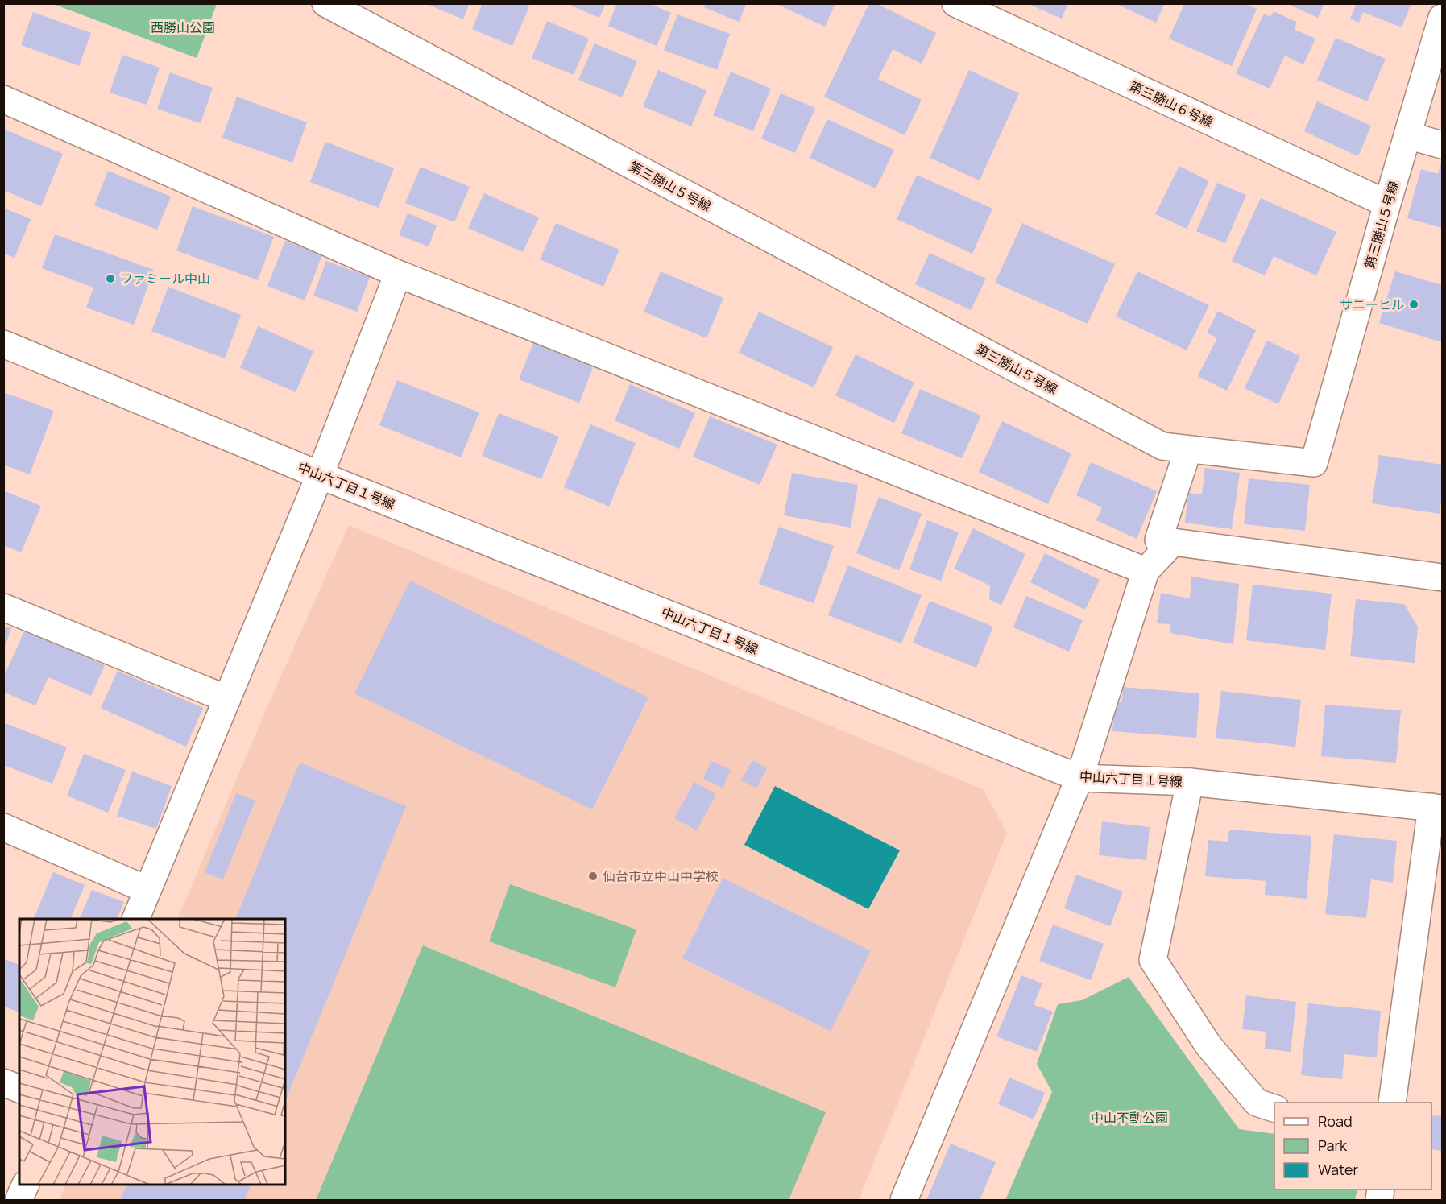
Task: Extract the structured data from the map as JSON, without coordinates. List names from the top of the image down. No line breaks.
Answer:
{"streets":{"street":["第三勝山６号線","第三勝山５号線","中山六丁目１号線"]},"crossings":[["第三勝山６号線","第三勝山５号線"]],"parks":["西勝山公園","中山不動公園"],"places":["ファミール中山","サニーヒル","仙台市立中山中学校"],"legend":["Road","Park","Water"]}
